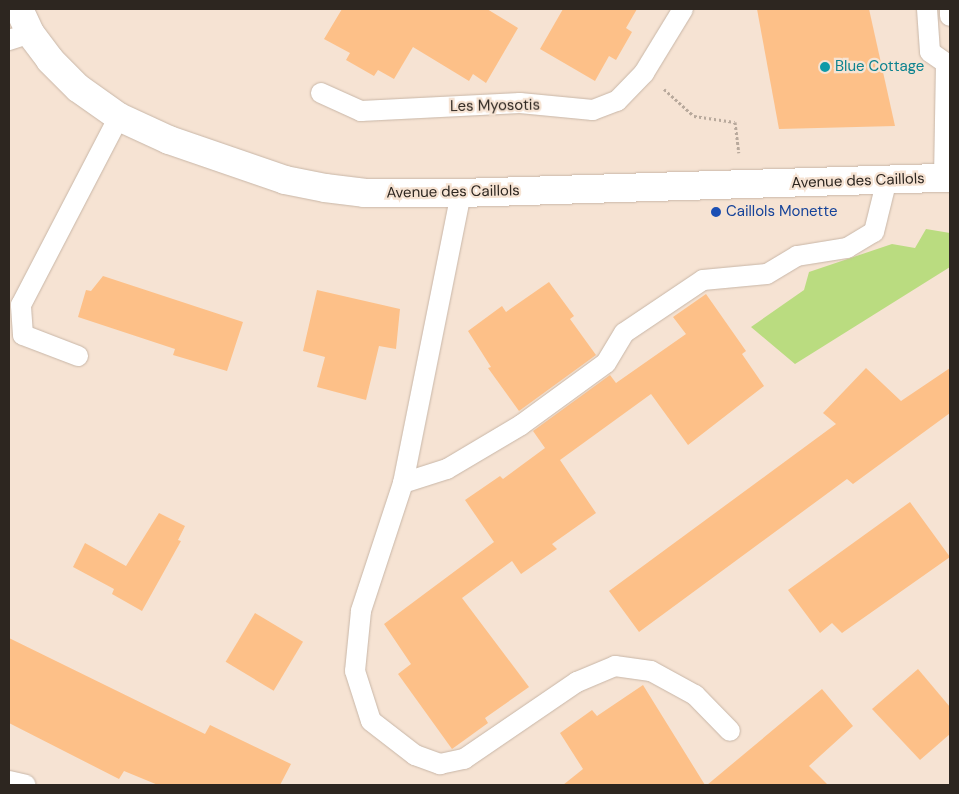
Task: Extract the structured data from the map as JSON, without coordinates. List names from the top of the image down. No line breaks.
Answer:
{"streets":{"street":["Avenue des Caillols"],"lane":["Les Myosotis"]},"places":["Blue Cottage","Caillols Monette"]}
